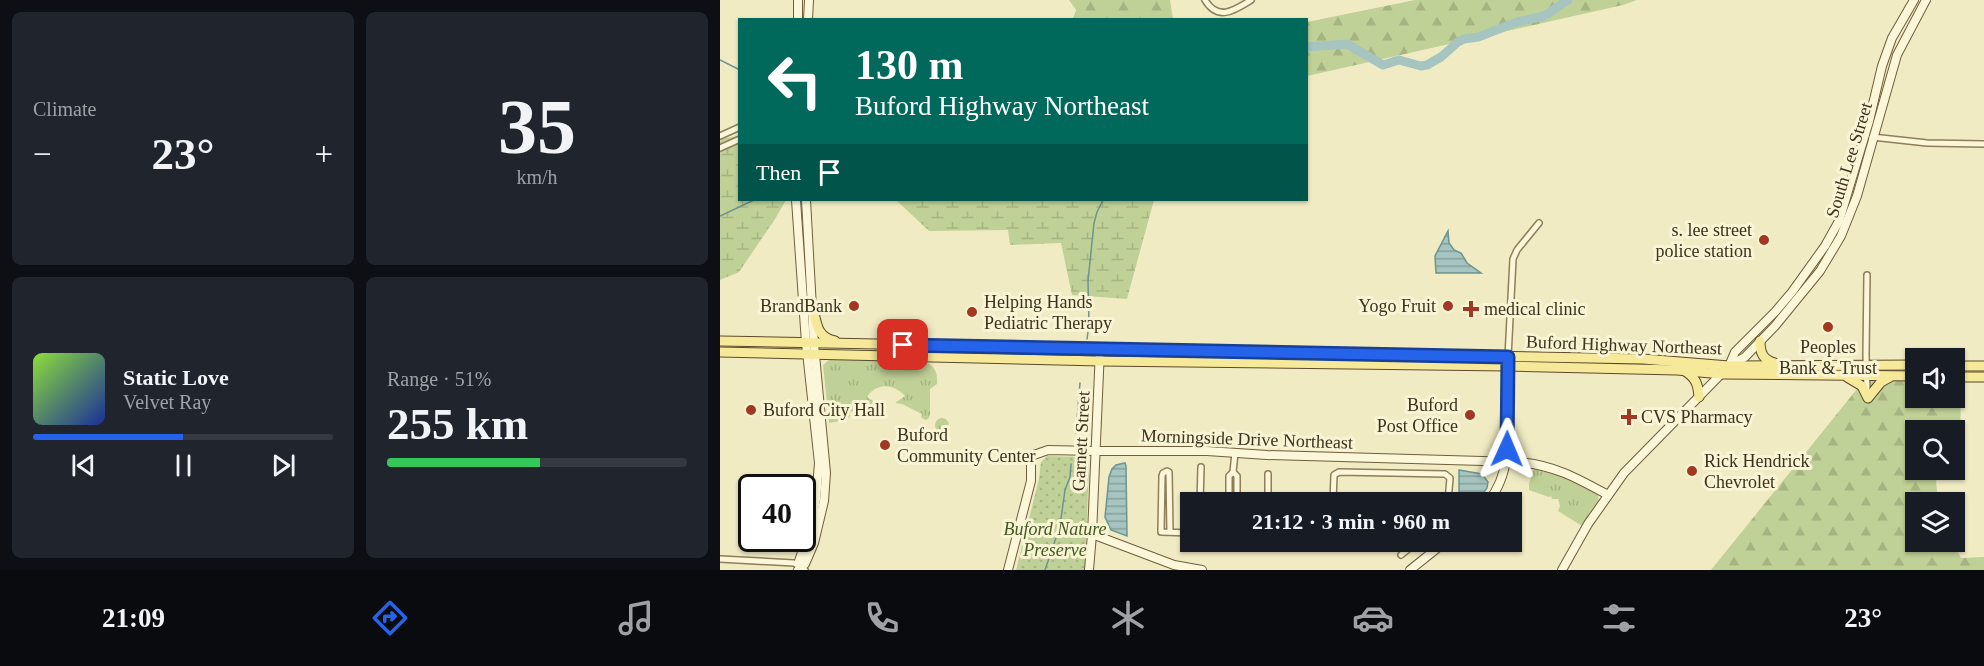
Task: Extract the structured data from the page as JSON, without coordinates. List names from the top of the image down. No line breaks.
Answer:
{"streets":{"main road":["Buford Highway Northeast"],"street":["South Lee Street","Morningside Drive Northeast","Garnett Street"]},"crossings":[["South Lee Street","Buford Highway Northeast"],["South Lee Street","Morningside Drive Northeast"],["Buford Highway Northeast","Garnett Street"],["Morningside Drive Northeast","Garnett Street"]],"parks":["Buford Nature Preserve"],"places":{"other":["s. lee street police station","BrandBank","Yogo Fruit","Helping Hands Pediatric Therapy","Peoples Bank & Trust","Buford City Hall","Buford Post Office","Buford Community Center","Rick Hendrick Chevrolet"],"health":["medical clinic","CVS Pharmacy"]},"page":{"tile":["Climate",["35","km/h"],["Range · 51%","255 km"]],"turn":["130 m","Buford Highway Northeast"],"heat":["−","23°","+"],"then":"Then","song":["Static Love","Velvet Ray"],"limit":"40","trip":"21:12 · 3 min · 960 m","tabs":["21:09","23°"]}}
